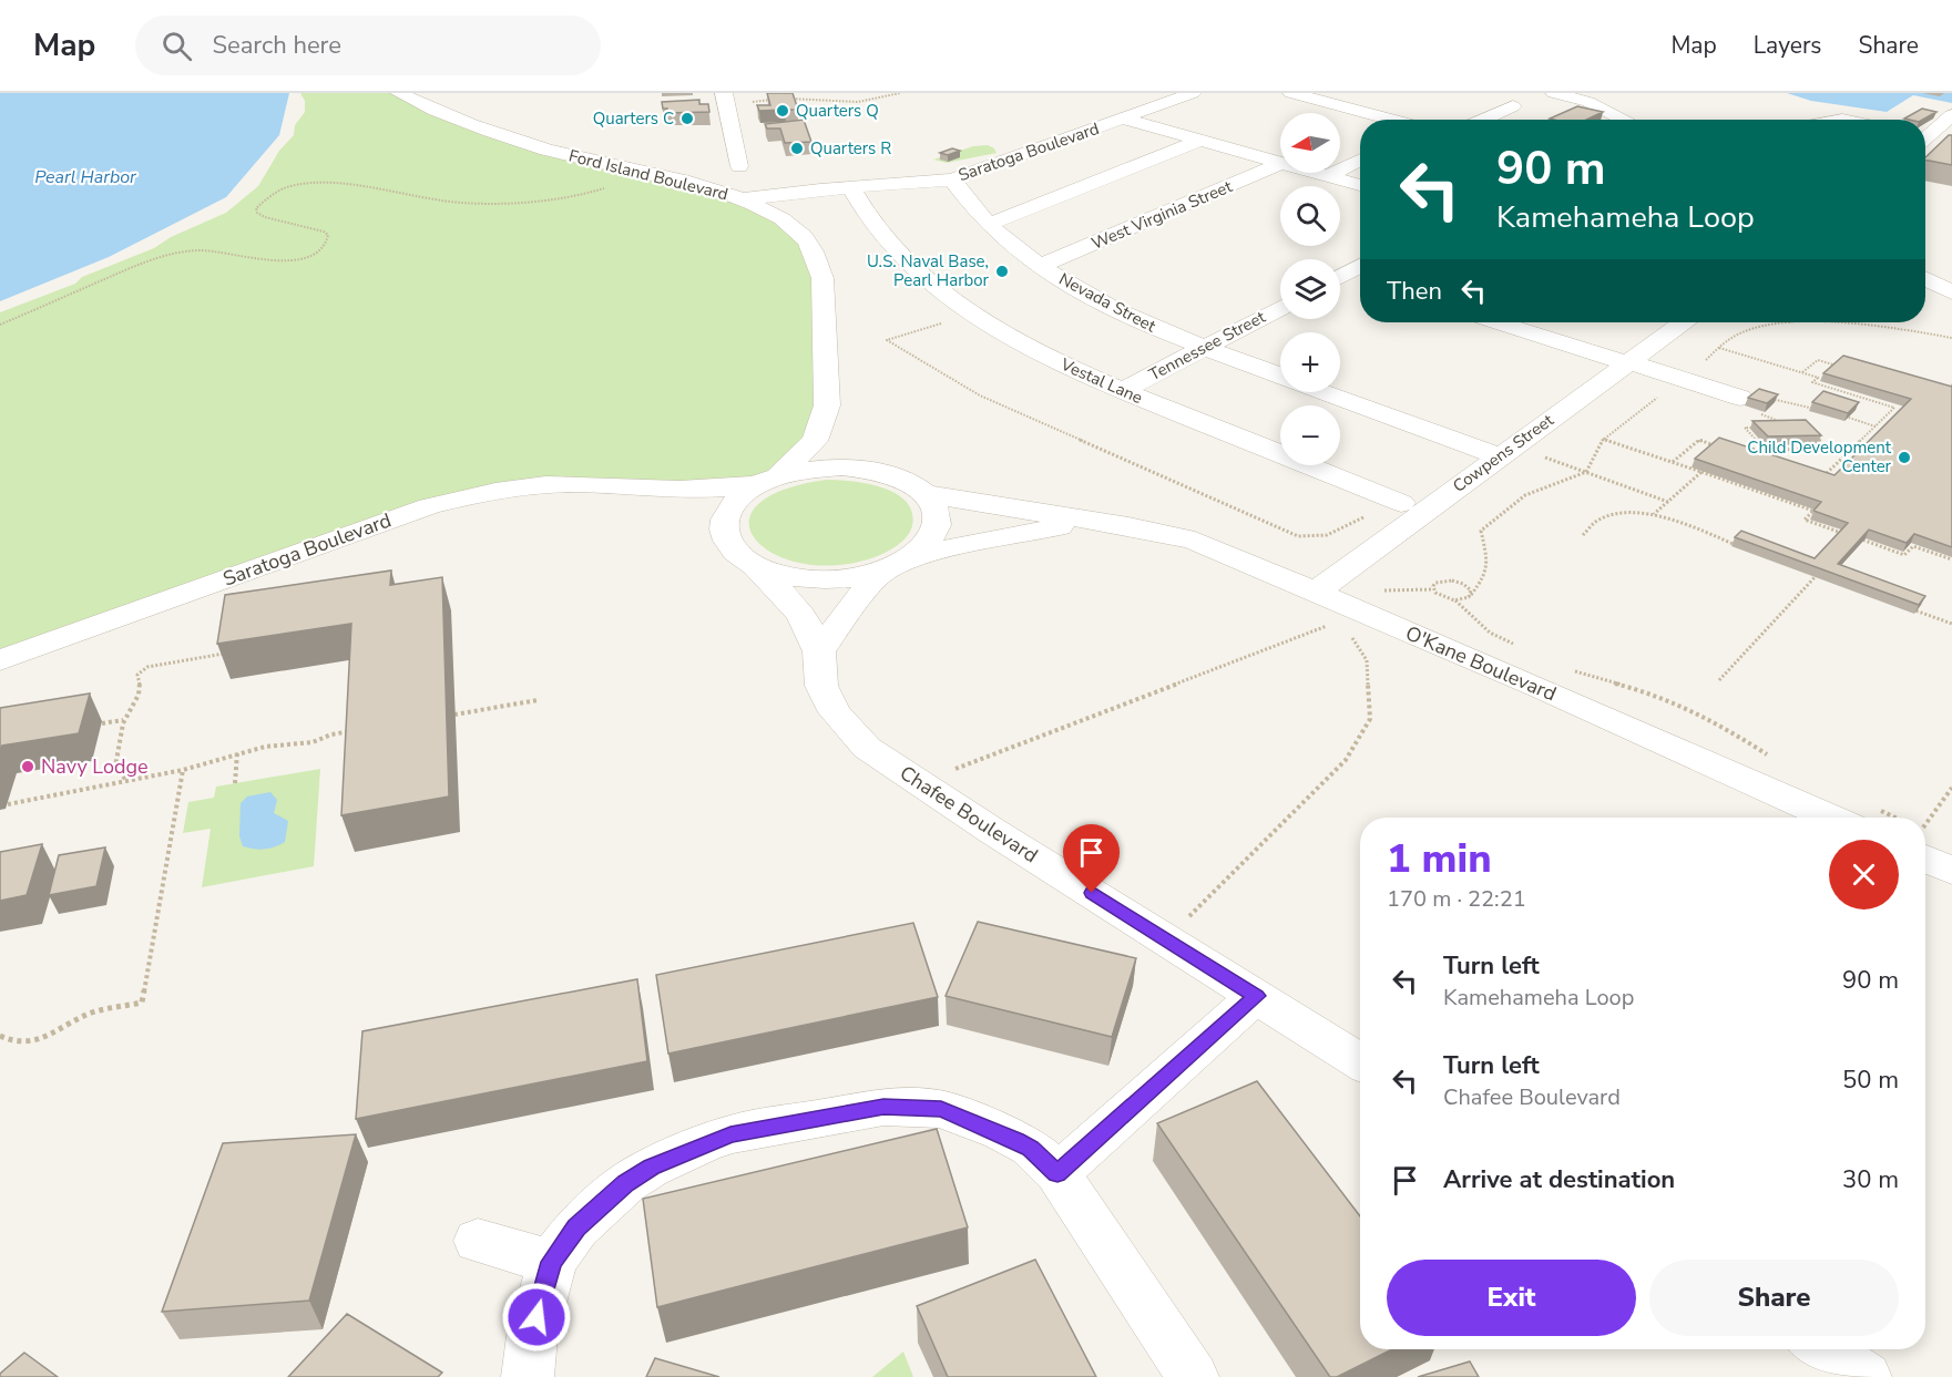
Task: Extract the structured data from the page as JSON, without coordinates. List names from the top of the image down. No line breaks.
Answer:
{"streets":{"street":["Saratoga Boulevard","Ford Island Boulevard","West Virginia Street","Nevada Street","Tennessee Street","Vestal Lane","Cowpens Street","O'Kane Boulevard","Chafee Boulevard"]},"crossings":[["Saratoga Boulevard","Ford Island Boulevard"],["Saratoga Boulevard","Nevada Street"],["Saratoga Boulevard","Vestal Lane"],["Saratoga Boulevard","O'Kane Boulevard"],["Saratoga Boulevard","Chafee Boulevard"],["Ford Island Boulevard","O'Kane Boulevard"],["West Virginia Street","Nevada Street"],["Nevada Street","Tennessee Street"],["Nevada Street","Cowpens Street"],["Tennessee Street","Vestal Lane"],["Cowpens Street","O'Kane Boulevard"]],"water":["Pearl Harbor"],"places":["Quarters Q","Quarters C","Quarters R","U.S. Naval Base, Pearl Harbor","Child Development Center","Navy Lodge"],"north":"left","page":{"header":"Map","search":"Search here","nav":["Map","Layers","Share"],"map_buttons":["+","−"],"turn":["90 m","Kamehameha Loop"],"then":"Then","heading":["1 min","170 m · 22:21"],"list":[{"name":"Turn left","note":"Kamehameha Loop","value":"90 m"},{"name":"Turn left","note":"Chafee Boulevard","value":"50 m"},{"name":"Arrive at destination","value":"30 m"}],"buttons":["Exit","Share"]}}
